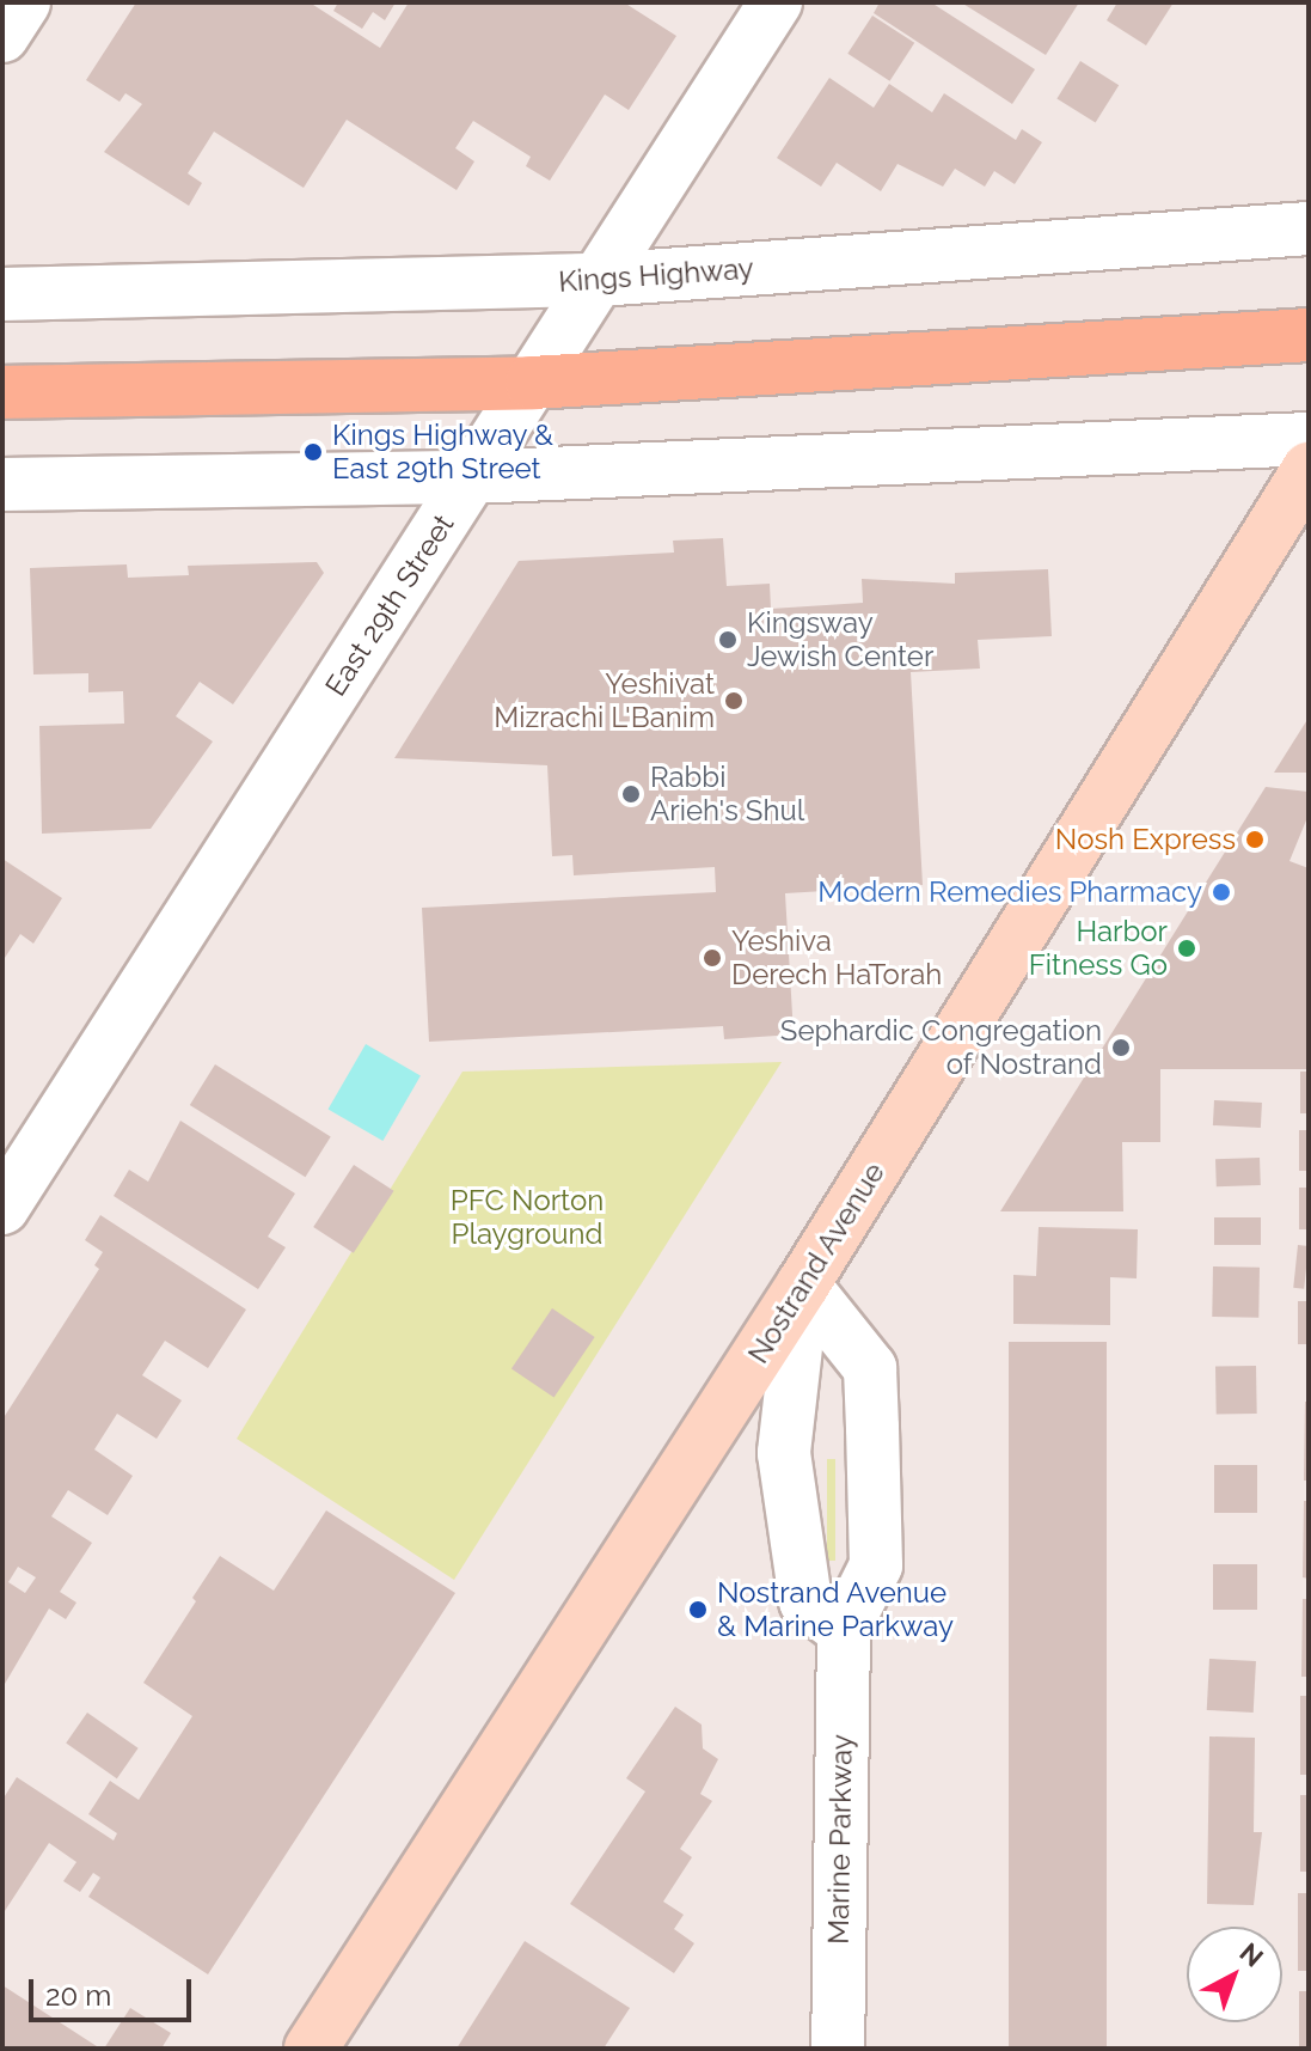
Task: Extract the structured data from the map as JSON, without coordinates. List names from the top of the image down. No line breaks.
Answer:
{"streets":{"main road":["Nostrand Avenue"],"street":["Kings Highway","East 29th Street","Marine Parkway"]},"crossings":[["Kings Highway","East 29th Street"],["Nostrand Avenue","Marine Parkway"]],"parks":["PFC Norton Playground"],"places":["Kings Highway & East 29th Street","Kingsway Jewish Center","Yeshivat Mizrachi L'Banim","Rabbi Arieh's Shul","Nosh Express","Modern Remedies Pharmacy","Harbor Fitness Go","Yeshiva Derech HaTorah","Sephardic Congregation of Nostrand","Nostrand Avenue & Marine Parkway"],"scale_bar":"20 m","north":"top right"}
